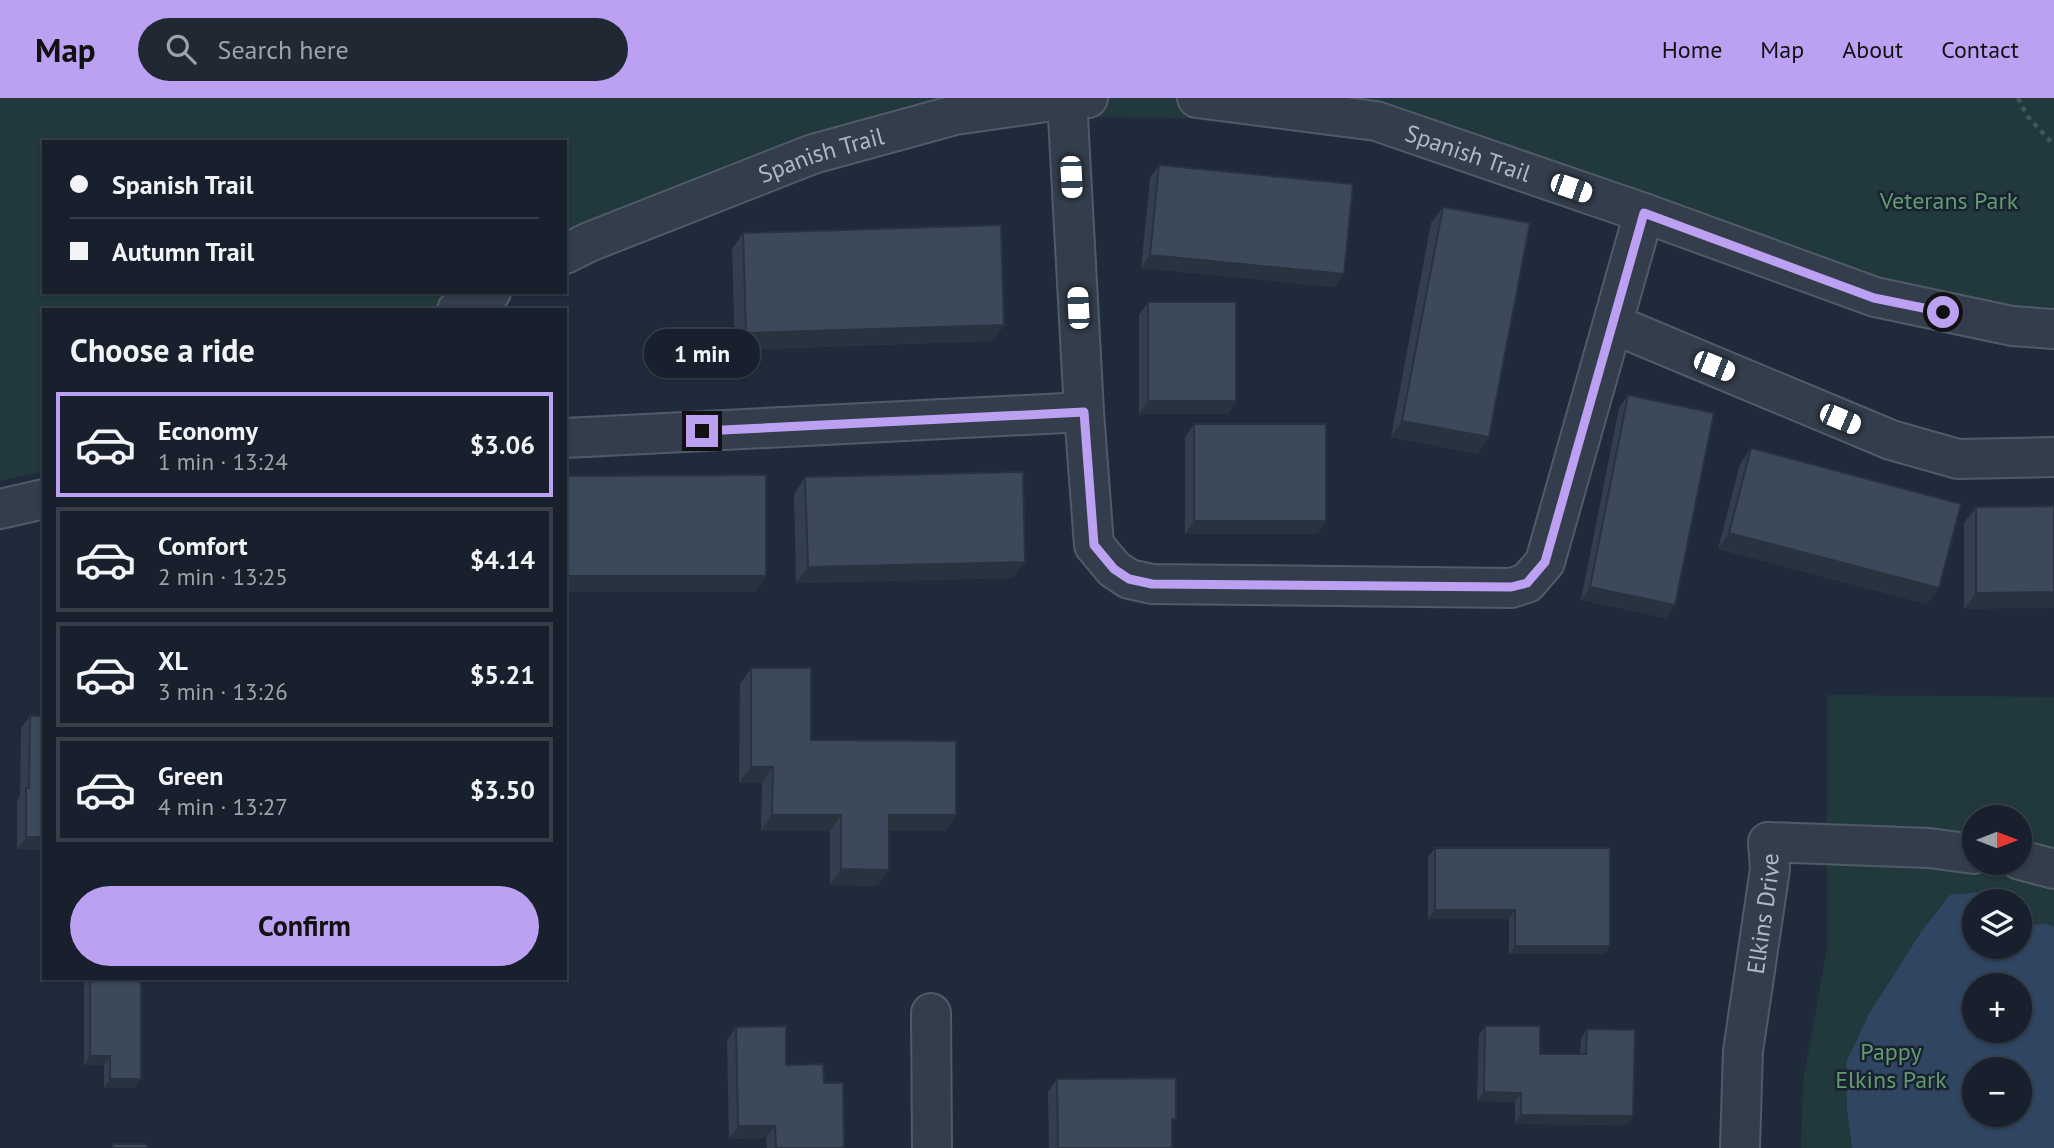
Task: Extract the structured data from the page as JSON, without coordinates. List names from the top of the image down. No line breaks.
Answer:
{"streets":{"street":["Spanish Trail","Elkins Drive"]},"parks":["Veterans Park","Pappy Elkins Park"],"north":"right","page":{"header":"Map","search":"Search here","nav":["Home","Map","About","Contact"],"banner":["Spanish Trail","Autumn Trail"],"heading":"Choose a ride","bubble":"1 min","list":[{"name":"Economy","note":"1 min · 13:24","value":"$3.06"},{"name":"Comfort","note":"2 min · 13:25","value":"$4.14"},{"name":"XL","note":"3 min · 13:26","value":"$5.21"},{"name":"Green","note":"4 min · 13:27","value":"$3.50"}],"map_buttons":["+","−"],"buttons":"Confirm"}}
